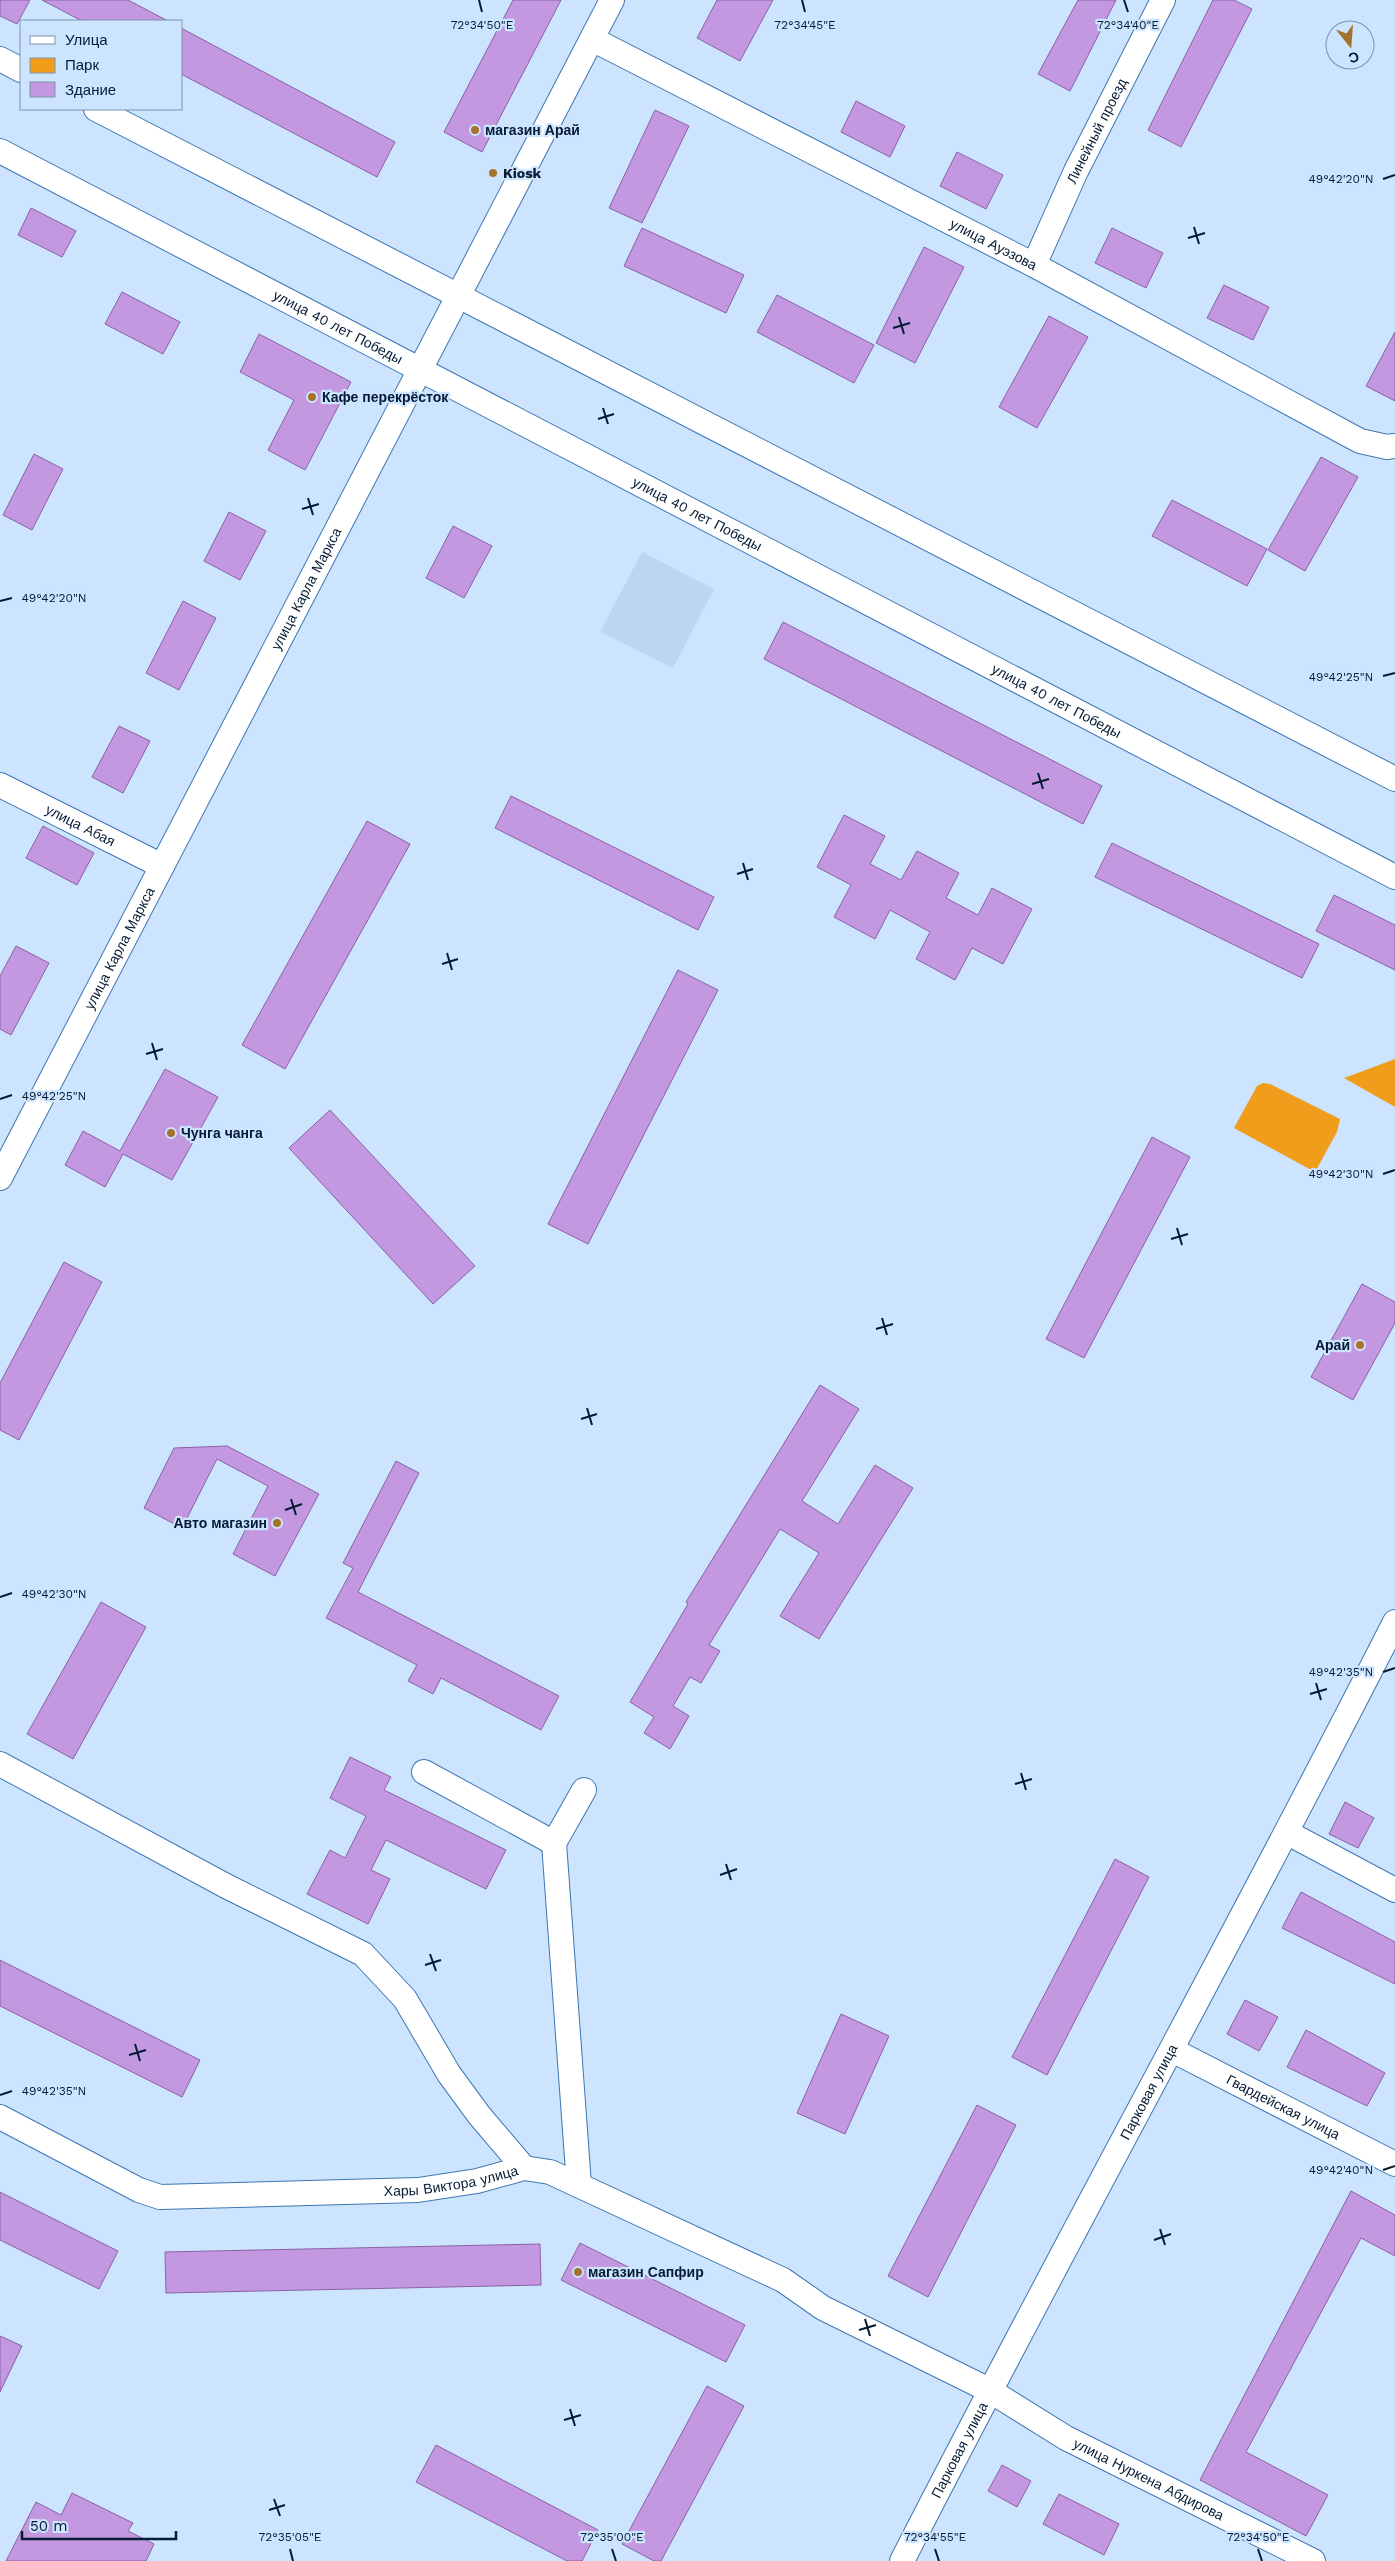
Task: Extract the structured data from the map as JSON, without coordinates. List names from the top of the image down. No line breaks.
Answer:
{"streets":{"street":["Линейный проезд","улица Ауэзова","улица 40 лет Победы","улица Карла Маркса","улица Абая","Парковая улица","Гвардейская улица","Хары Виктора улица","улица Нуркена Абдирова"]},"crossings":[["Линейный проезд","улица Ауэзова"],["улица Ауэзова","улица Карла Маркса"],["улица 40 лет Победы","улица Карла Маркса"],["улица Карла Маркса","улица Абая"],["Парковая улица","Гвардейская улица"],["Парковая улица","Хары Виктора улица"],["Парковая улица","улица Нуркена Абдирова"],["Хары Виктора улица","улица Нуркена Абдирова"]],"places":["магазин Арай","Kiosk","Кафе перекрёсток","Чунга чанга","Арай","Авто магазин","магазин Сапфир"],"legend":["Улица","Парк","Здание"],"scale_bar":"50 m","north":"bottom","coordinates":["72°34'50\"E","72°34'45\"E","72°34'40\"E","49°42'20\"N","49°42'25\"N","49°42'30\"N","49°42'35\"N","49°42'40\"N","72°35'05\"E","72°35'00\"E","72°34'55\"E"]}
